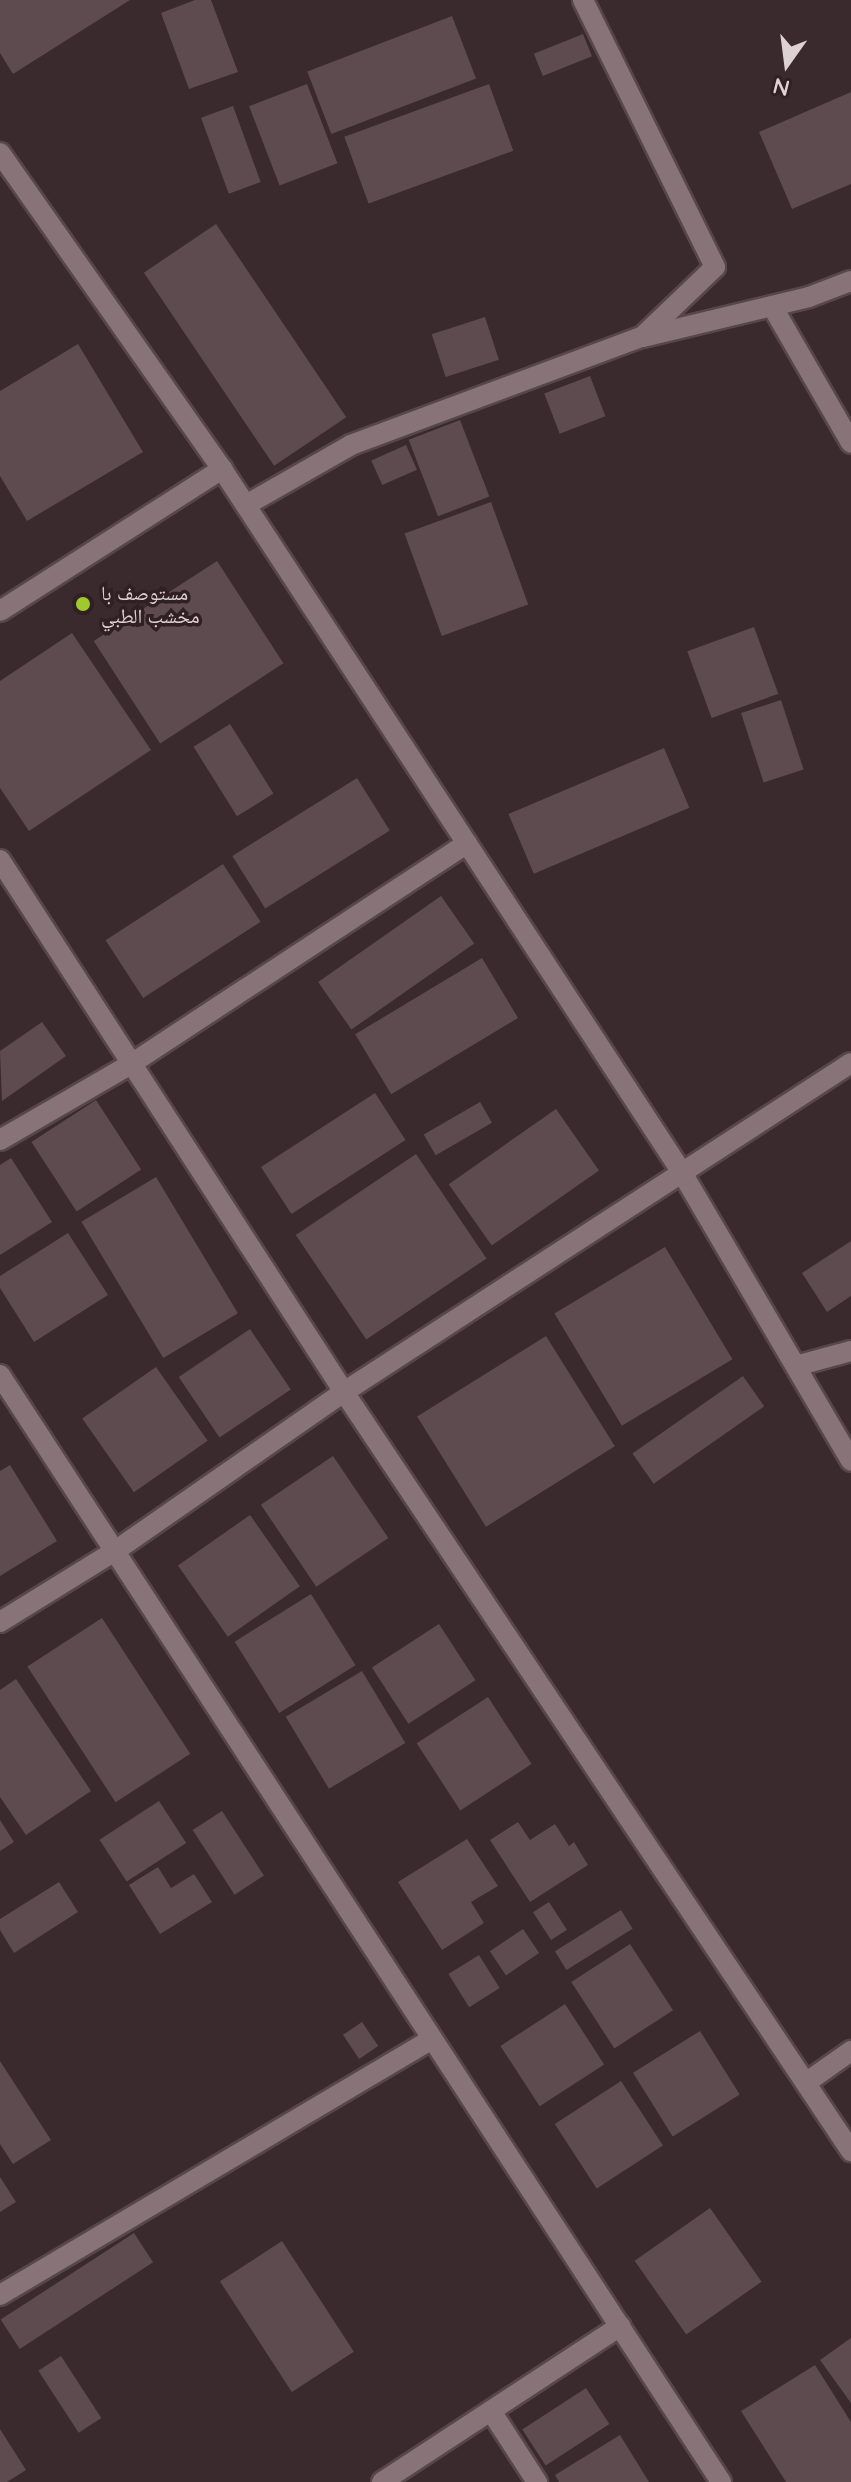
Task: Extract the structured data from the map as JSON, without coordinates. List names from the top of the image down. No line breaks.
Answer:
{"places":["مستوصف با مخشب الطبي"],"north":"bottom"}
